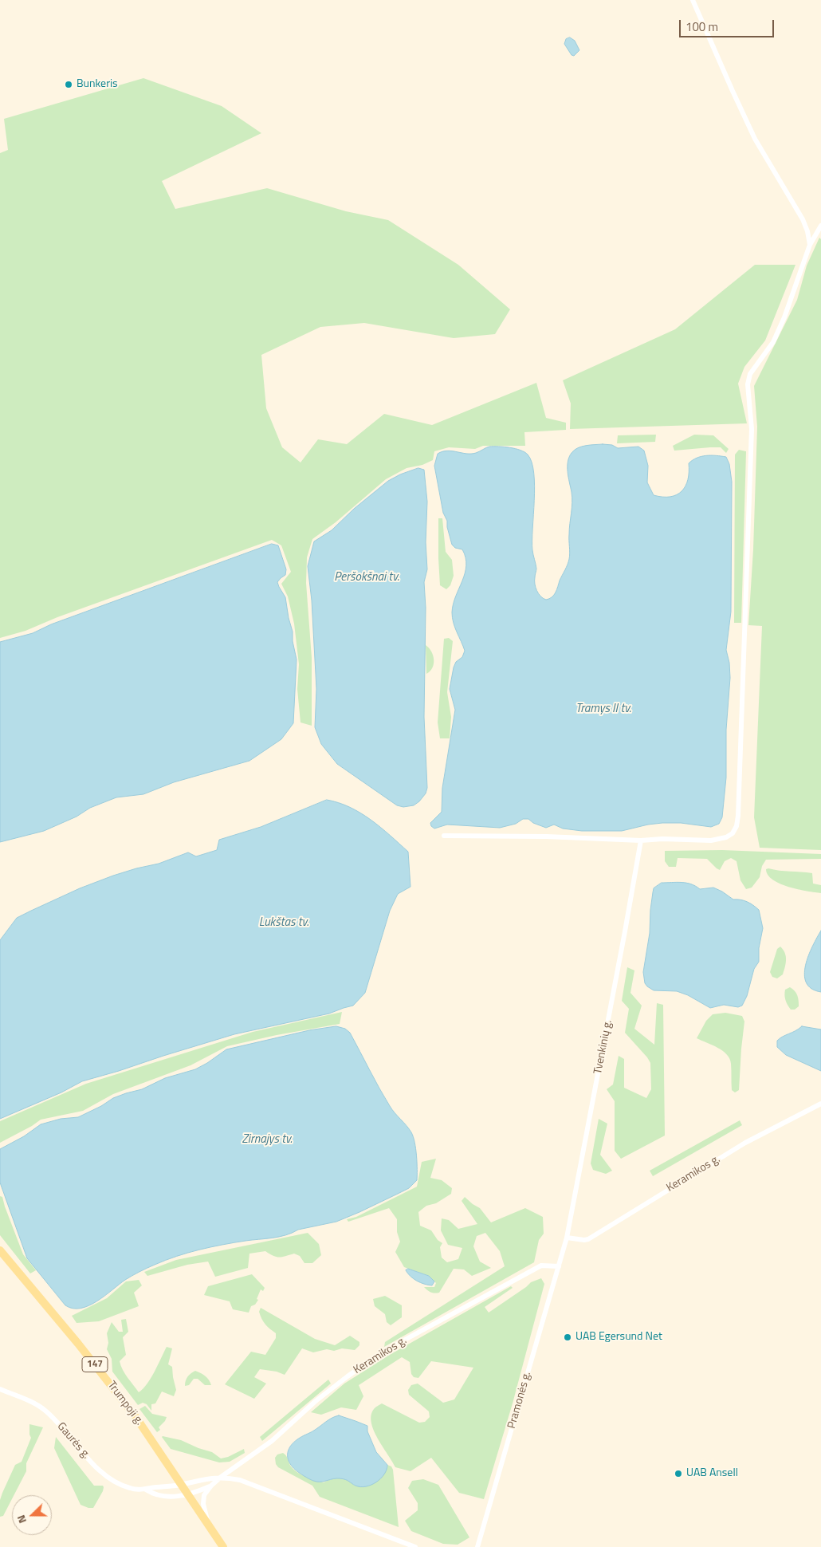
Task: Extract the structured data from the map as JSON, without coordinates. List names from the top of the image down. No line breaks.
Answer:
{"streets":{"main road":["147","Trumpoji g."],"street":["Tvenkinių g.","Keramikos g.","Pramonės g.","Gaurės g."]},"crossings":[["Tvenkinių g.","Keramikos g."],["Tvenkinių g.","Pramonės g."],["Keramikos g.","Pramonės g."],["Trumpoji g.","Gaurės g."]],"water":["Peršokšnai tv.","Tramys II tv.","Lukštas tv.","Zirnajys tv."],"places":["Bunkeris","UAB Egersund Net","UAB Ansell"],"scale_bar":"100 m","north":"left"}
